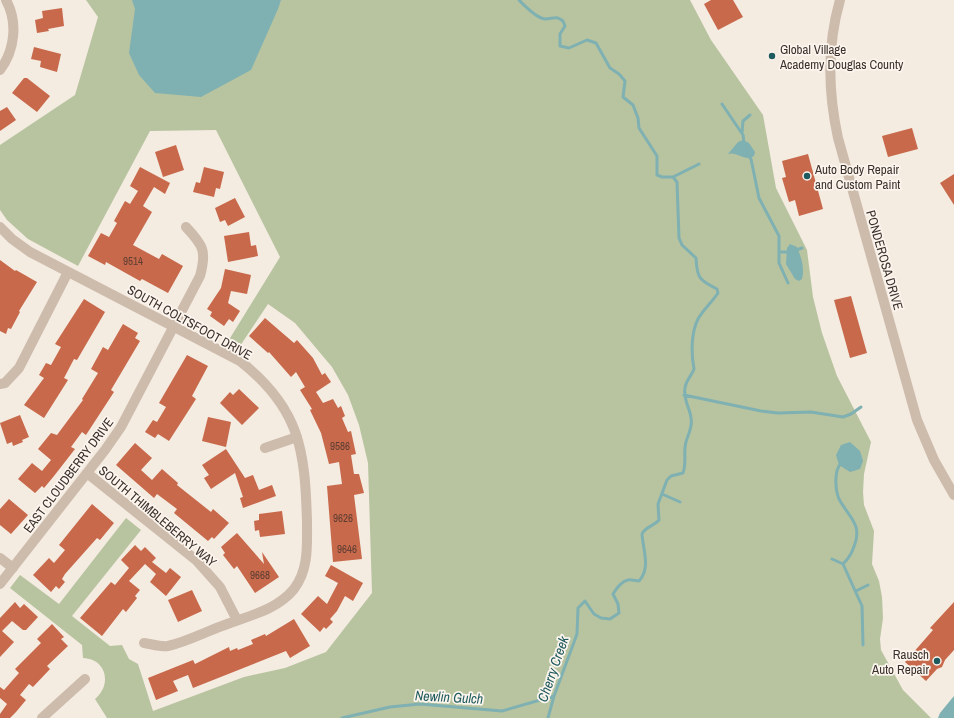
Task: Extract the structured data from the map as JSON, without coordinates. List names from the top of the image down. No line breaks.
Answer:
{"streets":{"street":["PONDEROSA DRIVE","SOUTH COLTSFOOT DRIVE","EAST CLOUDBERRY DRIVE","SOUTH THIMBLEBERRY WAY"]},"crossings":[["SOUTH COLTSFOOT DRIVE","EAST CLOUDBERRY DRIVE"],["SOUTH COLTSFOOT DRIVE","SOUTH THIMBLEBERRY WAY"],["EAST CLOUDBERRY DRIVE","SOUTH THIMBLEBERRY WAY"]],"water":["Cherry Creek","Newlin Gulch"],"places":["Global Village Academy Douglas County","Auto Body Repair and Custom Paint","Rausch Auto Repair"],"house_numbers":["9514","9586","9626","9646","9668"]}
